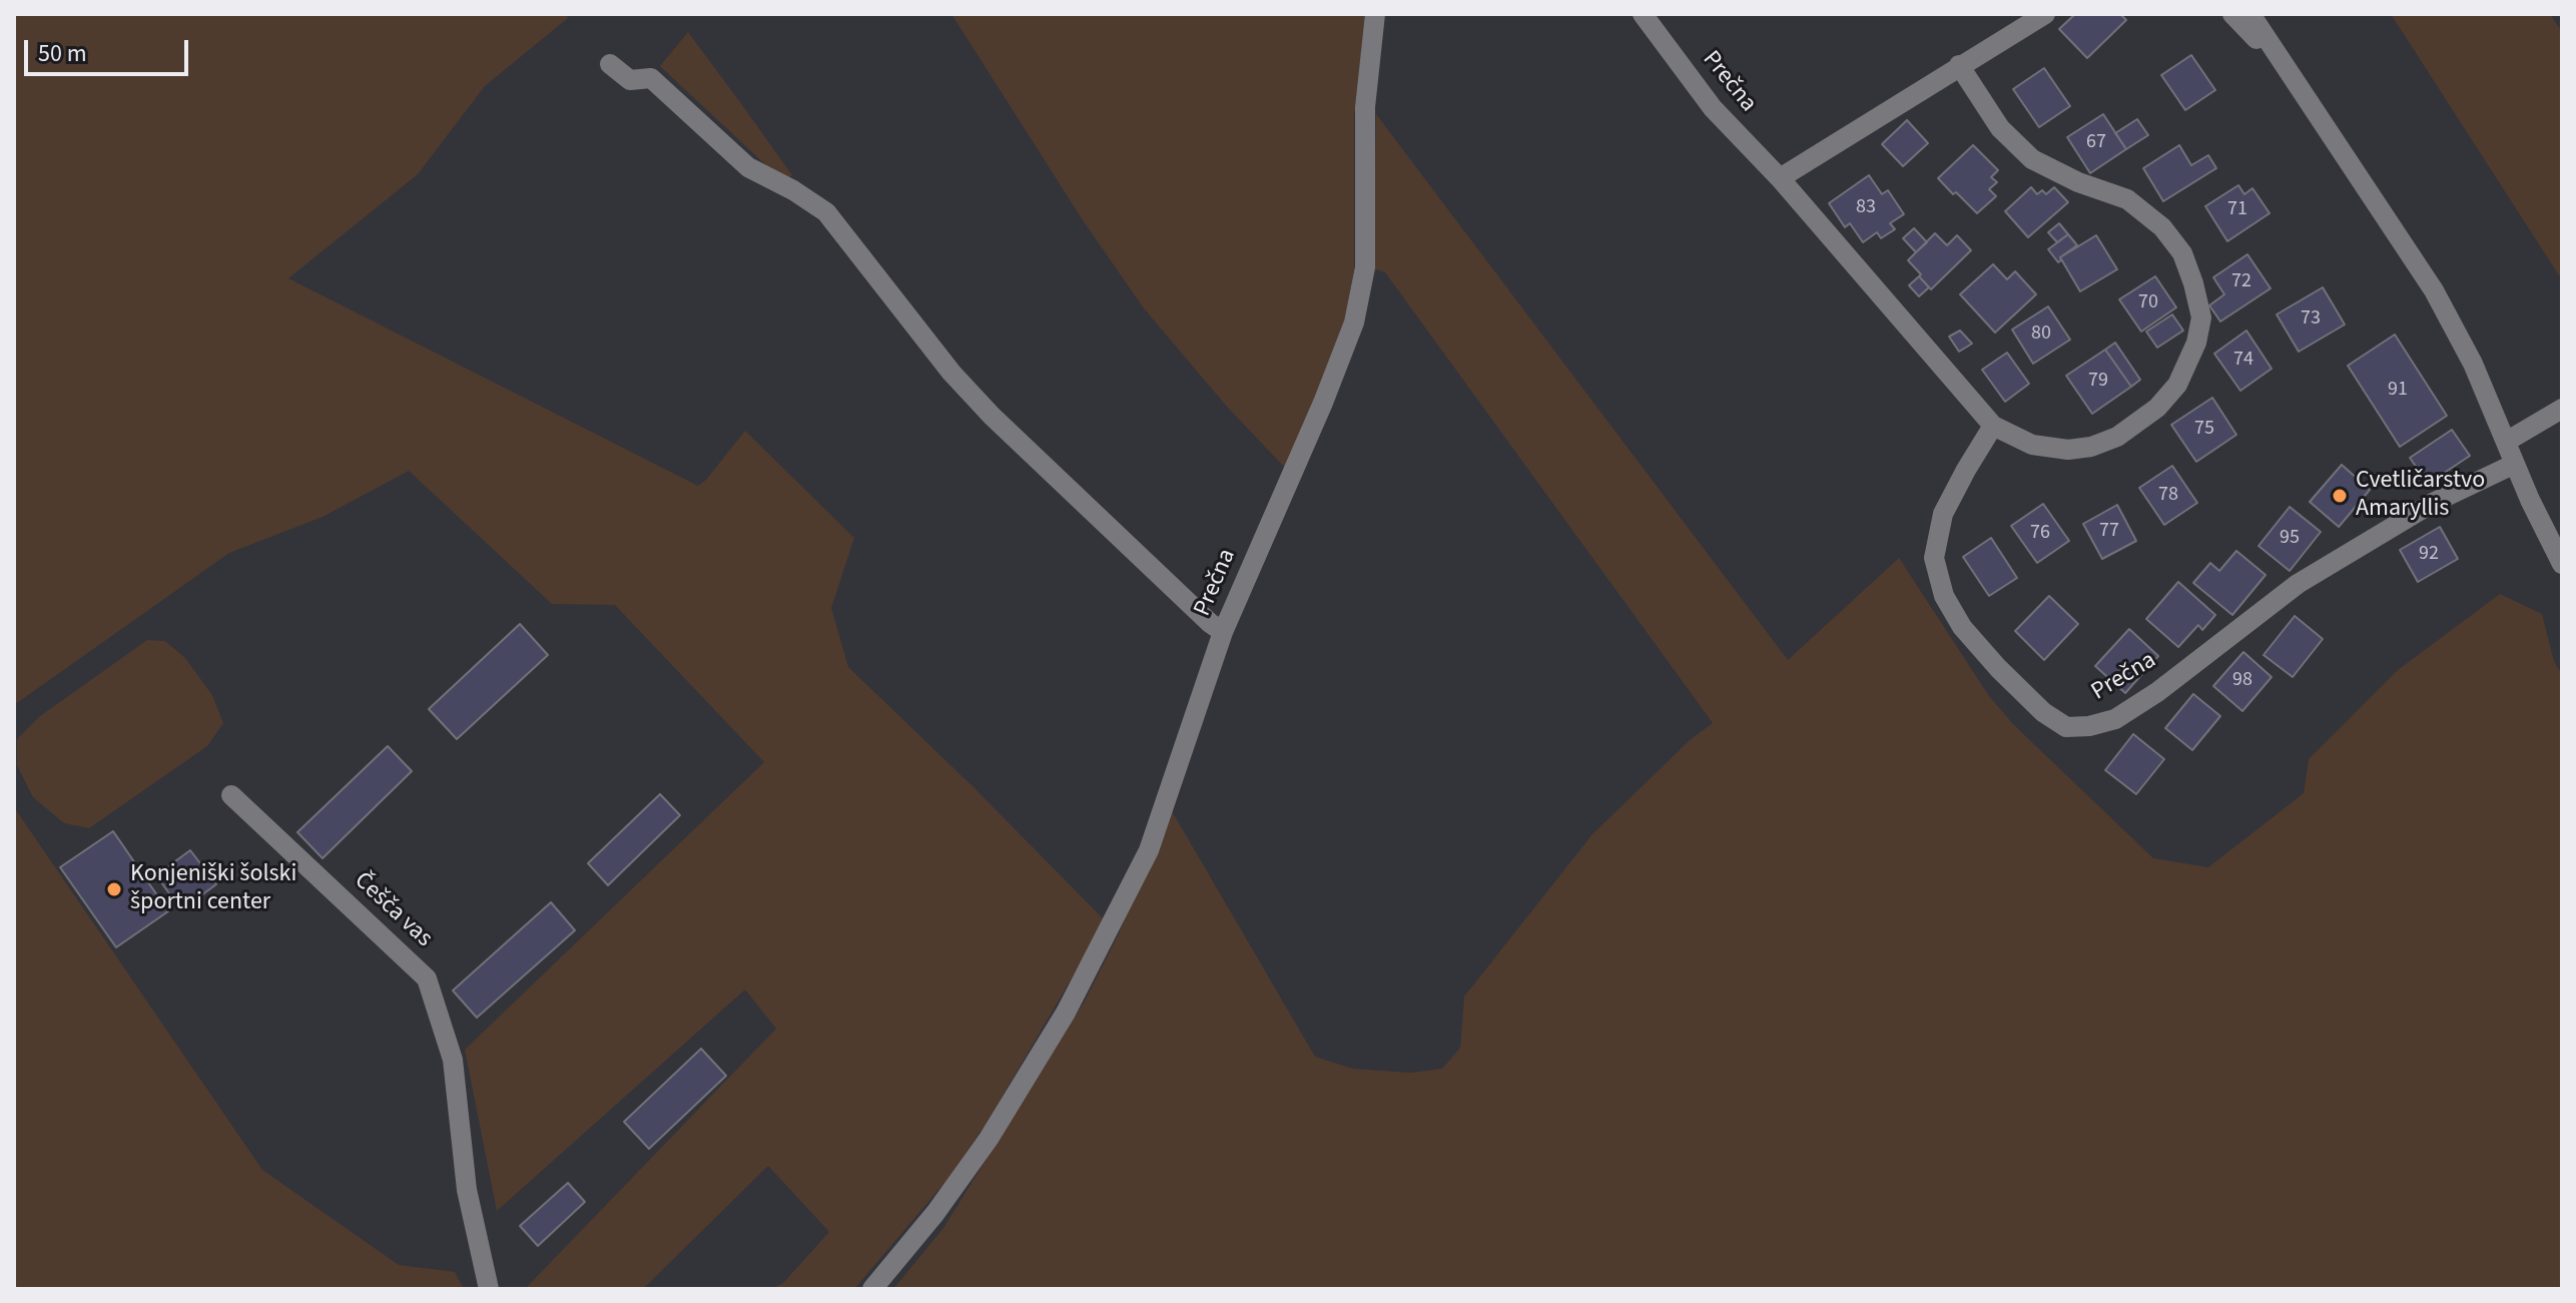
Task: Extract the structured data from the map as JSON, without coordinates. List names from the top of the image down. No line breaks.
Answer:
{"streets":{"street":["Prečna","Češča vas"]},"places":["Cvetličarstvo Amaryllis","Konjeniški šolski športni center"],"house_numbers":["67","83","71","72","70","73","80","74","79","91","75","78","77","76","95","92","98"],"scale_bar":"50 m"}
